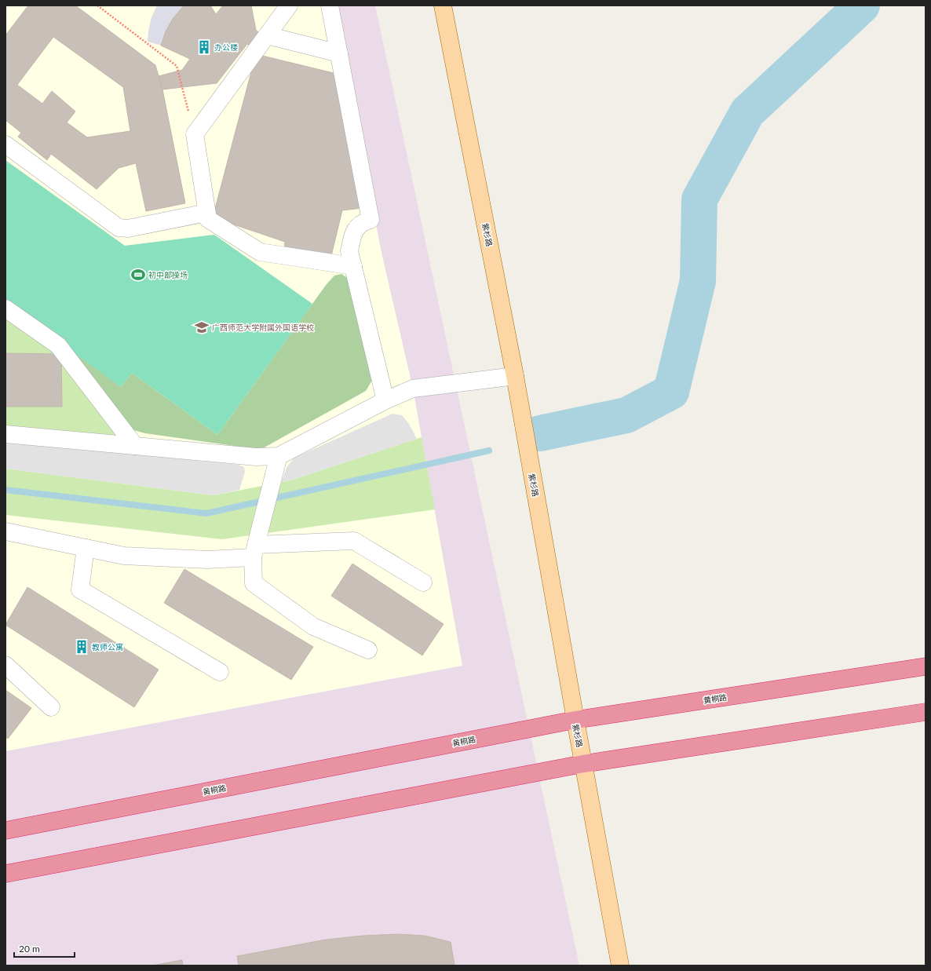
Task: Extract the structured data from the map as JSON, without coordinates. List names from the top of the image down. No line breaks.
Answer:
{"streets":{"highway":["黄桐路"],"main road":["紫杉路"]},"crossings":[["紫杉路","黄桐路"]],"places":{"building":["办公楼","教师公寓"],"sports":["初中部操场"],"school or university":["广西师范大学附属外国语学校"]},"scale_bar":"20 m"}
